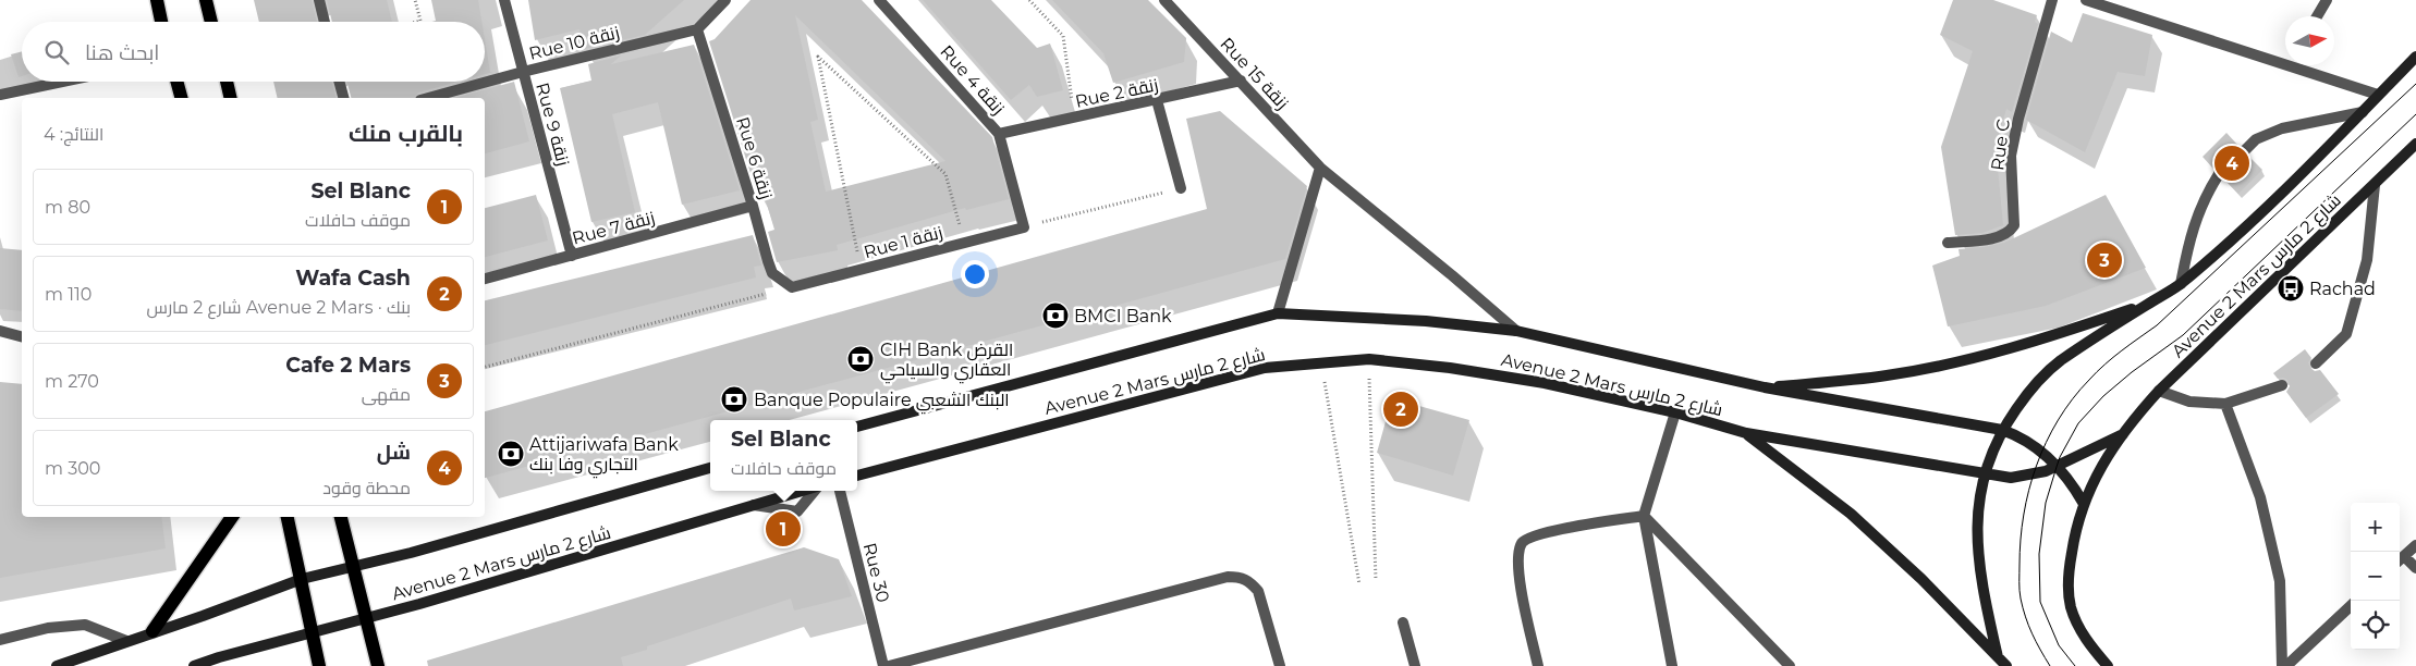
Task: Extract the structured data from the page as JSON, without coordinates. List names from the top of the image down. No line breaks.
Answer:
{"streets":{"main road":["Avenue 2 Mars شارع 2 مارس"],"street":["Rue 10 زنقة","Rue 15 زنقة","Rue 4 زنقة","Rue 2 زنقة","Rue 9 زنقة","Rue C","Rue 6 زنقة","Rue 7 زنقة","Rue 1 زنقة","Rue 30"]},"crossings":[["Rue 10 زنقة","Rue 9 زنقة"],["Rue 10 زنقة","Rue 6 زنقة"],["Rue 15 زنقة","Rue 2 زنقة"],["Rue 15 زنقة","Avenue 2 Mars شارع 2 مارس"],["Rue 4 زنقة","Rue 2 زنقة"],["Rue 4 زنقة","Rue 1 زنقة"],["Rue 9 زنقة","Rue 7 زنقة"],["Rue 6 زنقة","Rue 7 زنقة"],["Rue 6 زنقة","Rue 1 زنقة"]],"places":{"bus stop":["Rachad"],"bank":["BMCI Bank","CIH Bank القرض العقاري والسياحي","Banque Populaire البنك الشعبي","Attijariwafa Bank التجاري وفا بنك"]},"north":"right","page":{"search":"ابحث هنا","heading":["بالقرب منك","النتائج: 4"],"pins":["4","3","2","1"],"list":[{"mark":"1","name":"Sel Blanc","note":"موقف حافلات","value":"80 m"},{"mark":"2","name":"Wafa Cash","note":"بنك · Avenue 2 Mars شارع 2 مارس","value":"110 m"},{"mark":"3","name":"Cafe 2 Mars","note":"مقهى","value":"270 m"},{"mark":"4","name":"شل","note":"محطة وقود","value":"300 m"}],"popup":["Sel Blanc","موقف حافلات"],"map_buttons":["+","−"]}}
